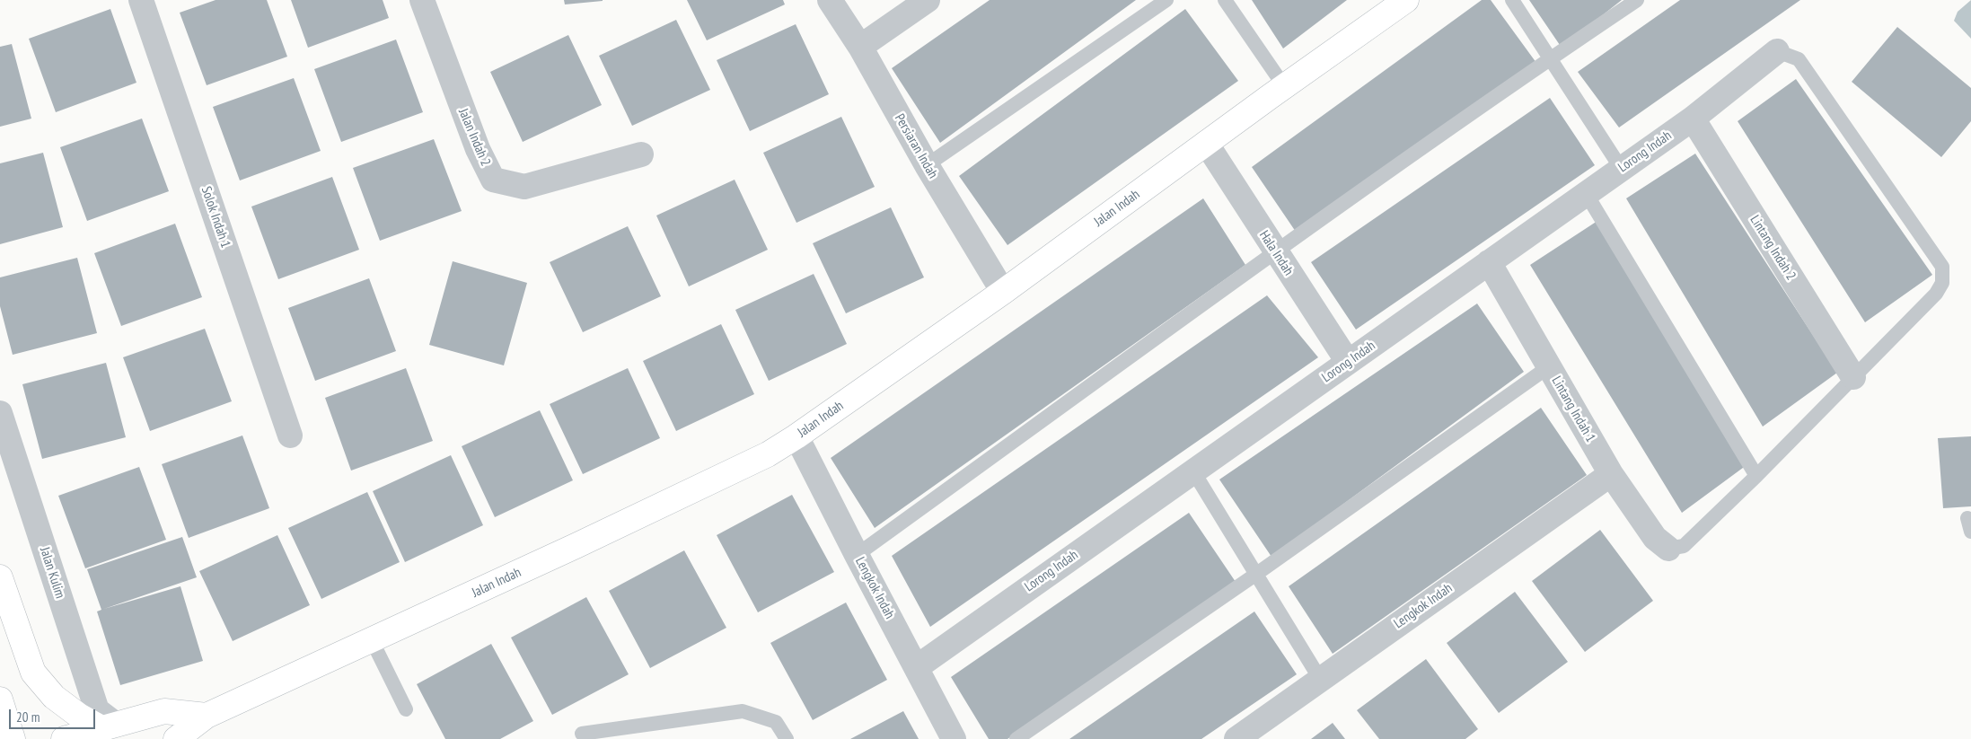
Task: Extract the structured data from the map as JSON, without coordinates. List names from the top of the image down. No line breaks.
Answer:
{"streets":{"street":["Jalan Indah 2","Persiaran Indah","Lorong Indah","Jalan Indah","Solok Indah 1","Lintang Indah 2","Hala Indah","Lintang Indah 1","Jalan Kulim","Lengkok Indah"]},"crossings":[["Persiaran Indah","Jalan Indah"],["Lorong Indah","Lintang Indah 2"],["Lorong Indah","Hala Indah"],["Lorong Indah","Lintang Indah 1"],["Lorong Indah","Lengkok Indah"],["Jalan Indah","Hala Indah"],["Jalan Indah","Lengkok Indah"],["Lintang Indah 1","Lengkok Indah"]],"scale_bar":"20 m"}
